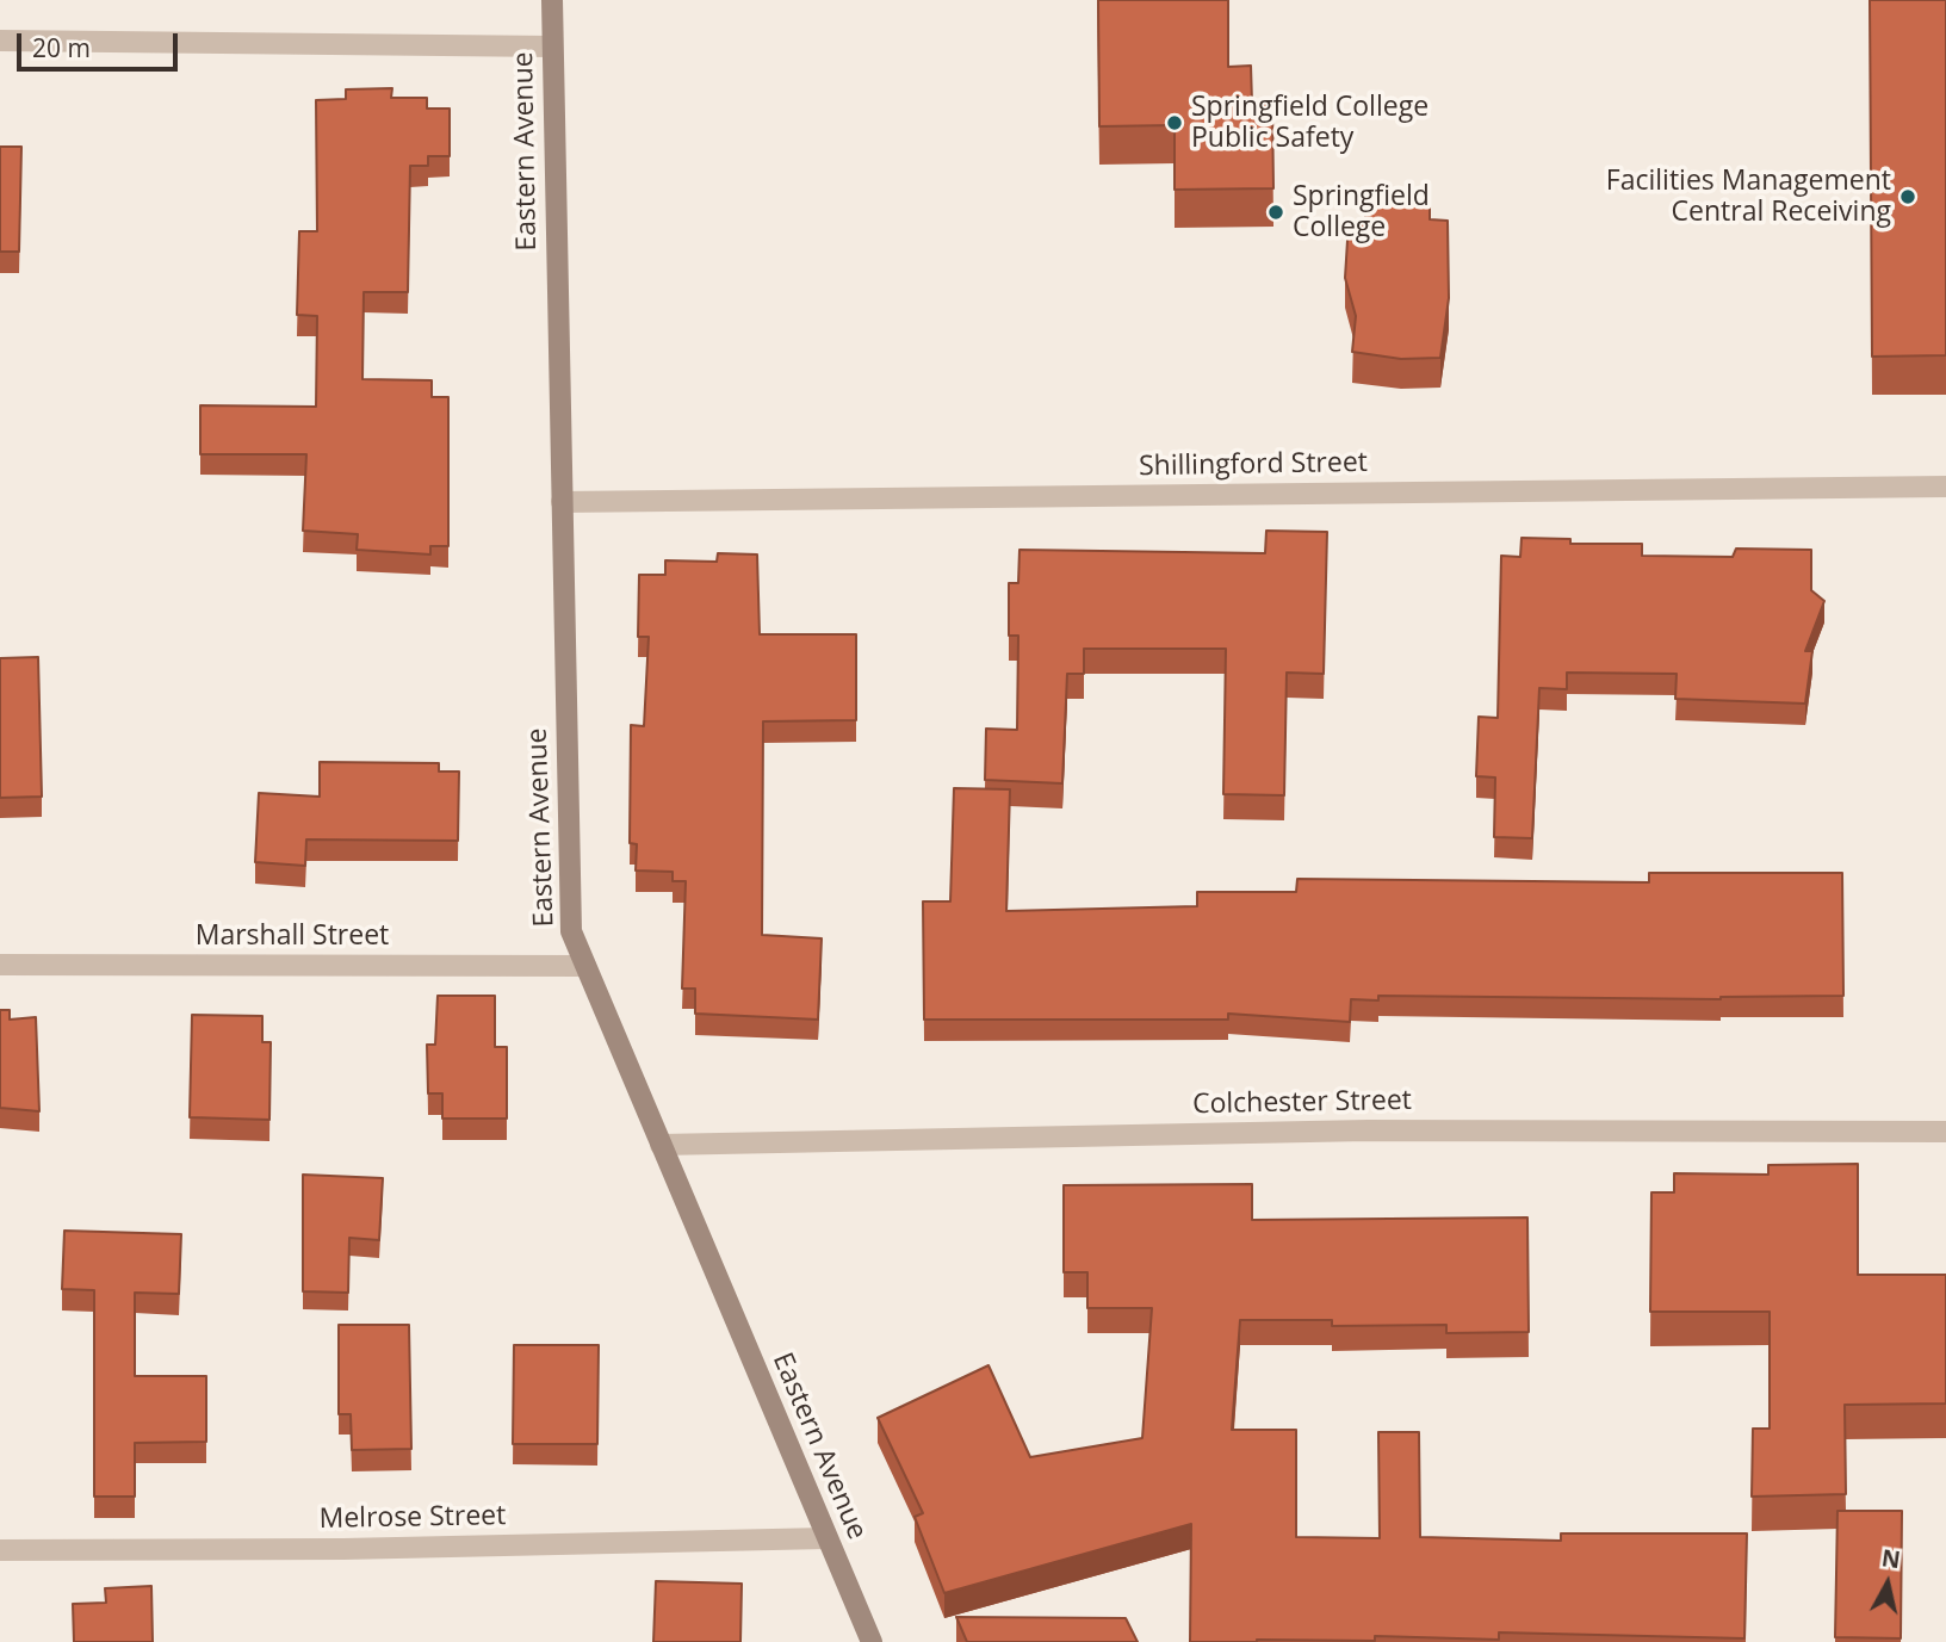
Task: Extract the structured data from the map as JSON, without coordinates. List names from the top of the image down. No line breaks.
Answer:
{"streets":{"street":["Eastern Avenue","Shillingford Street","Marshall Street","Colchester Street","Melrose Street"]},"crossings":[["Eastern Avenue","Shillingford Street"],["Eastern Avenue","Marshall Street"],["Eastern Avenue","Colchester Street"],["Eastern Avenue","Melrose Street"]],"places":["Springfield College Public Safety","Facilities Management Central Receiving","Springfield College"],"scale_bar":"20 m","north":"top"}
